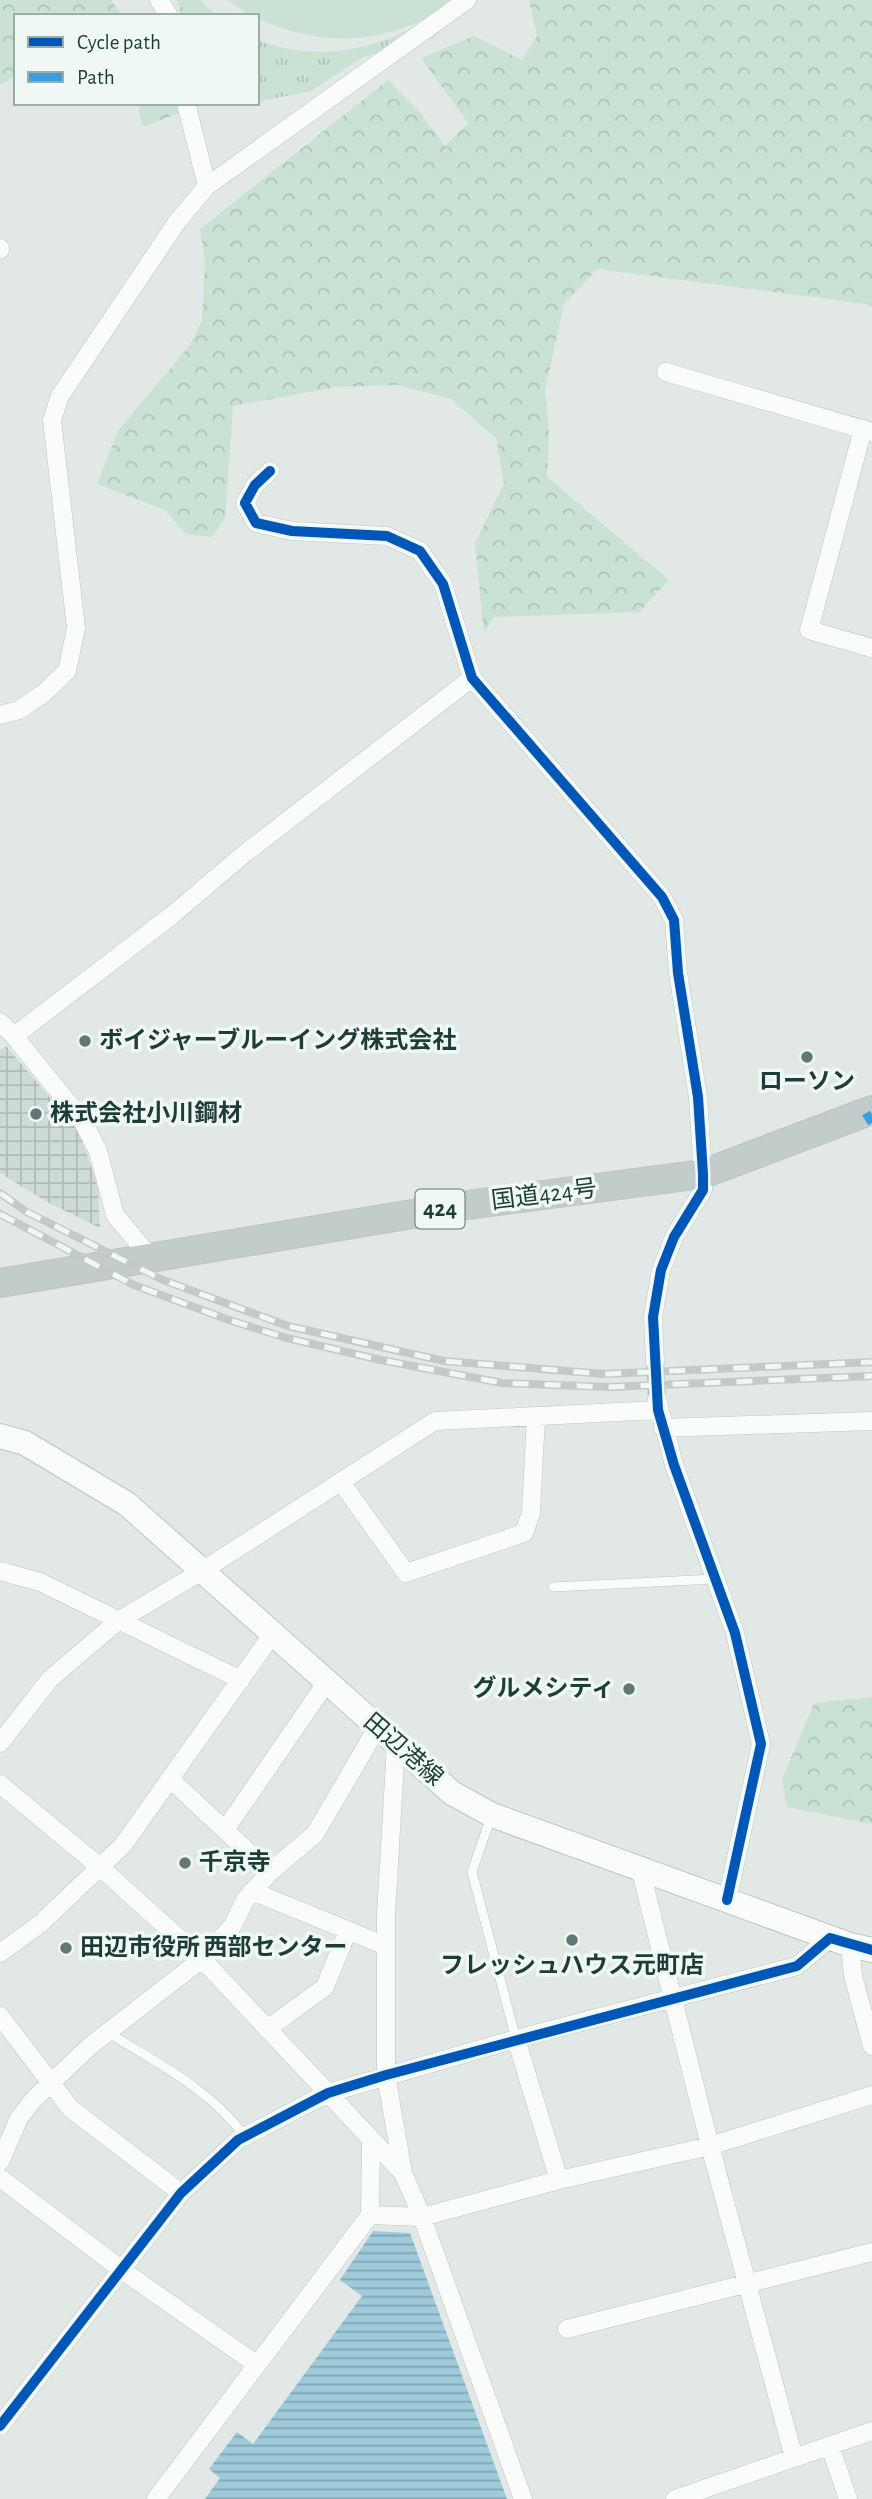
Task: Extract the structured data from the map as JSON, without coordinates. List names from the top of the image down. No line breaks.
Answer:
{"streets":{"highway":["国道424号","424"],"main road":["田辺港線"]},"places":["ボイジャーブルーイング株式会社","ローソン","株式会社小川鋼材","グルメシティ","千京寺","フレッシュハウス元町店","田辺市役所 西部センター"],"legend":["Cycle path","Path"]}
